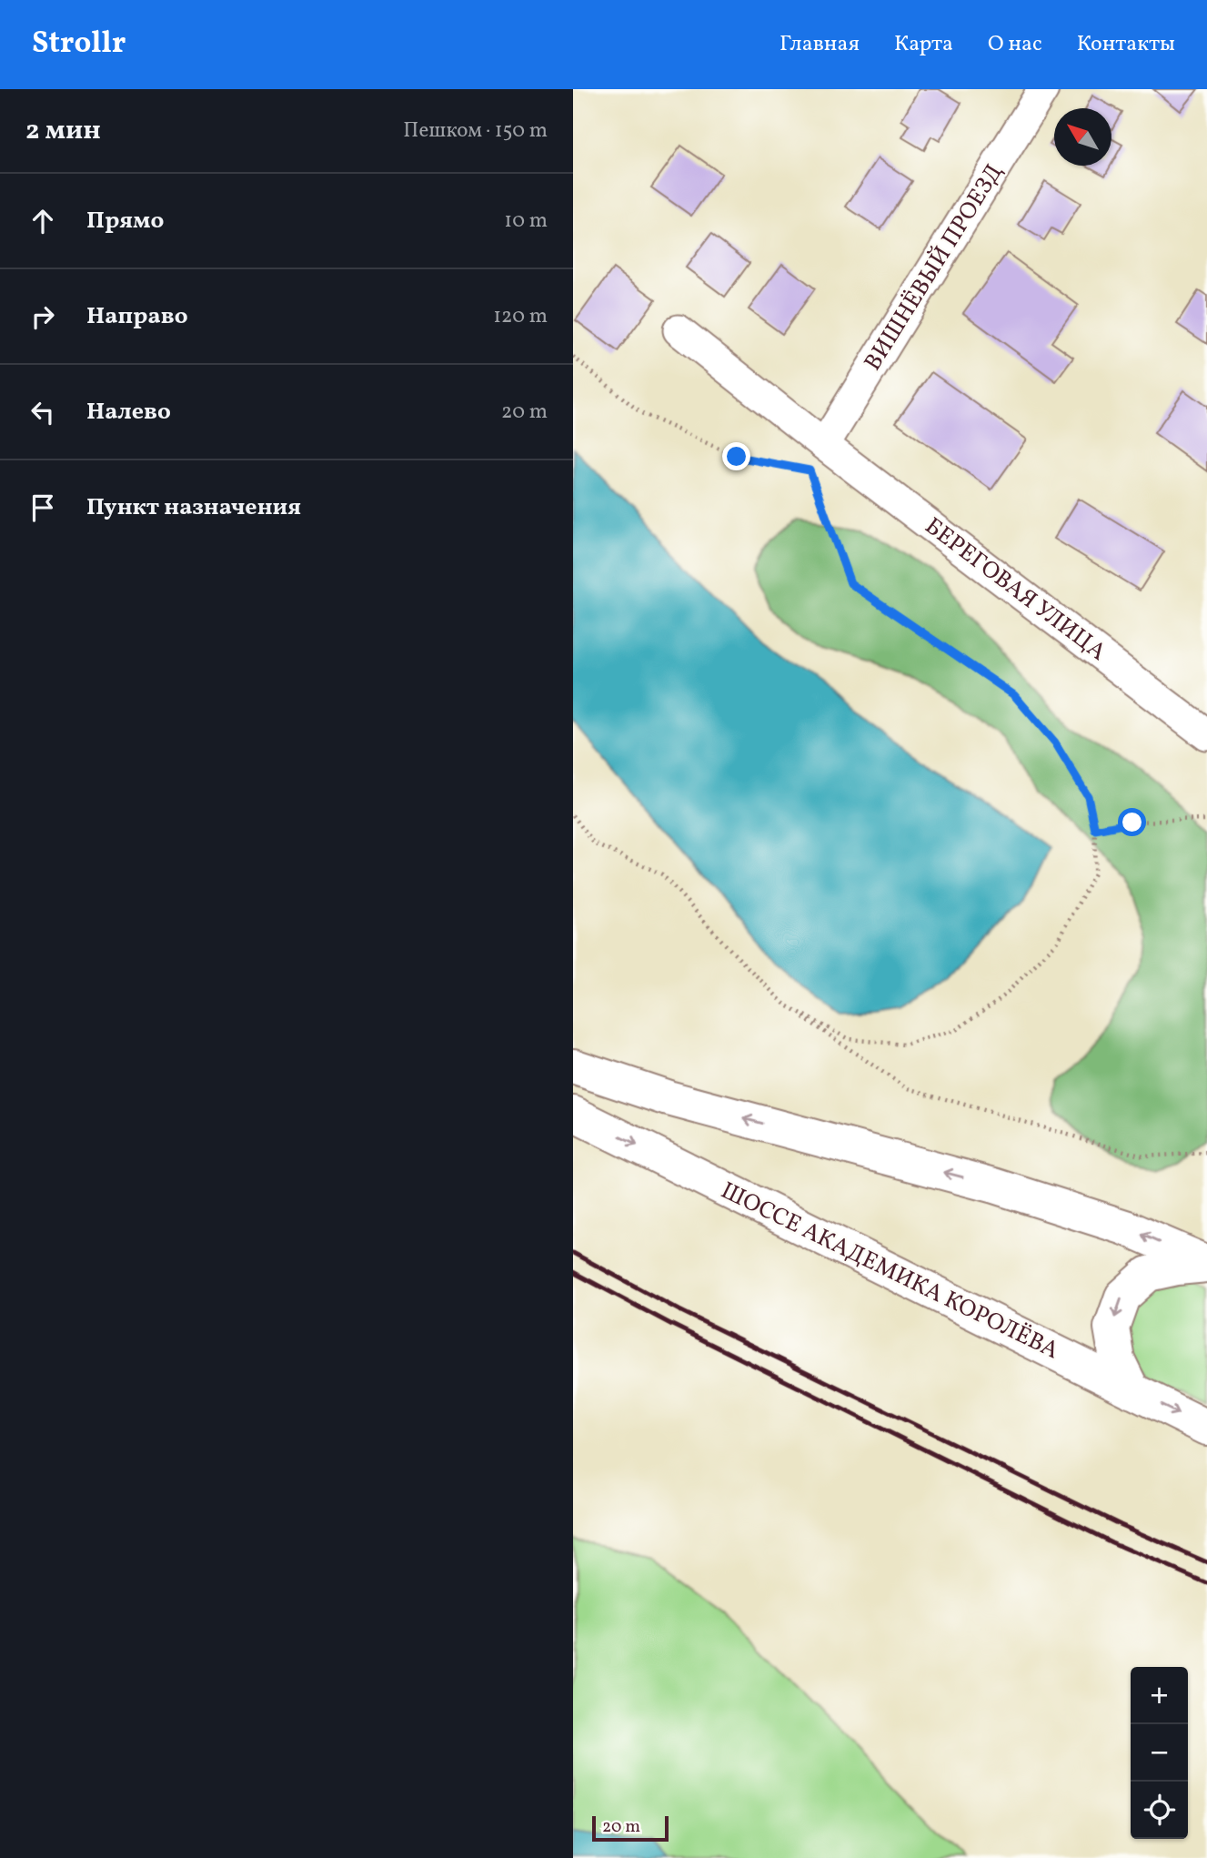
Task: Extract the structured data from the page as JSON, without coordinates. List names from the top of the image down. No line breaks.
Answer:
{"streets":{"highway":["ШОССЕ АКАДЕМИКА КОРОЛЁВА"],"street":["ВИШНЁВЫЙ ПРОЕЗД","БЕРЕГОВАЯ УЛИЦА"]},"crossings":[["ВИШНЁВЫЙ ПРОЕЗД","БЕРЕГОВАЯ УЛИЦА"]],"scale_bar":"20 m","north":"top left","page":{"header":"Strollr","nav":["Главная","Карта","О нас","Контакты"],"heading":["2 мин","Пешком · 150 m"],"list":[["Прямо","10 m"],["Направо","120 m"],["Налево","20 m"],"Пункт назначения"],"map_buttons":["+","−"],"scale":"20 m"}}
